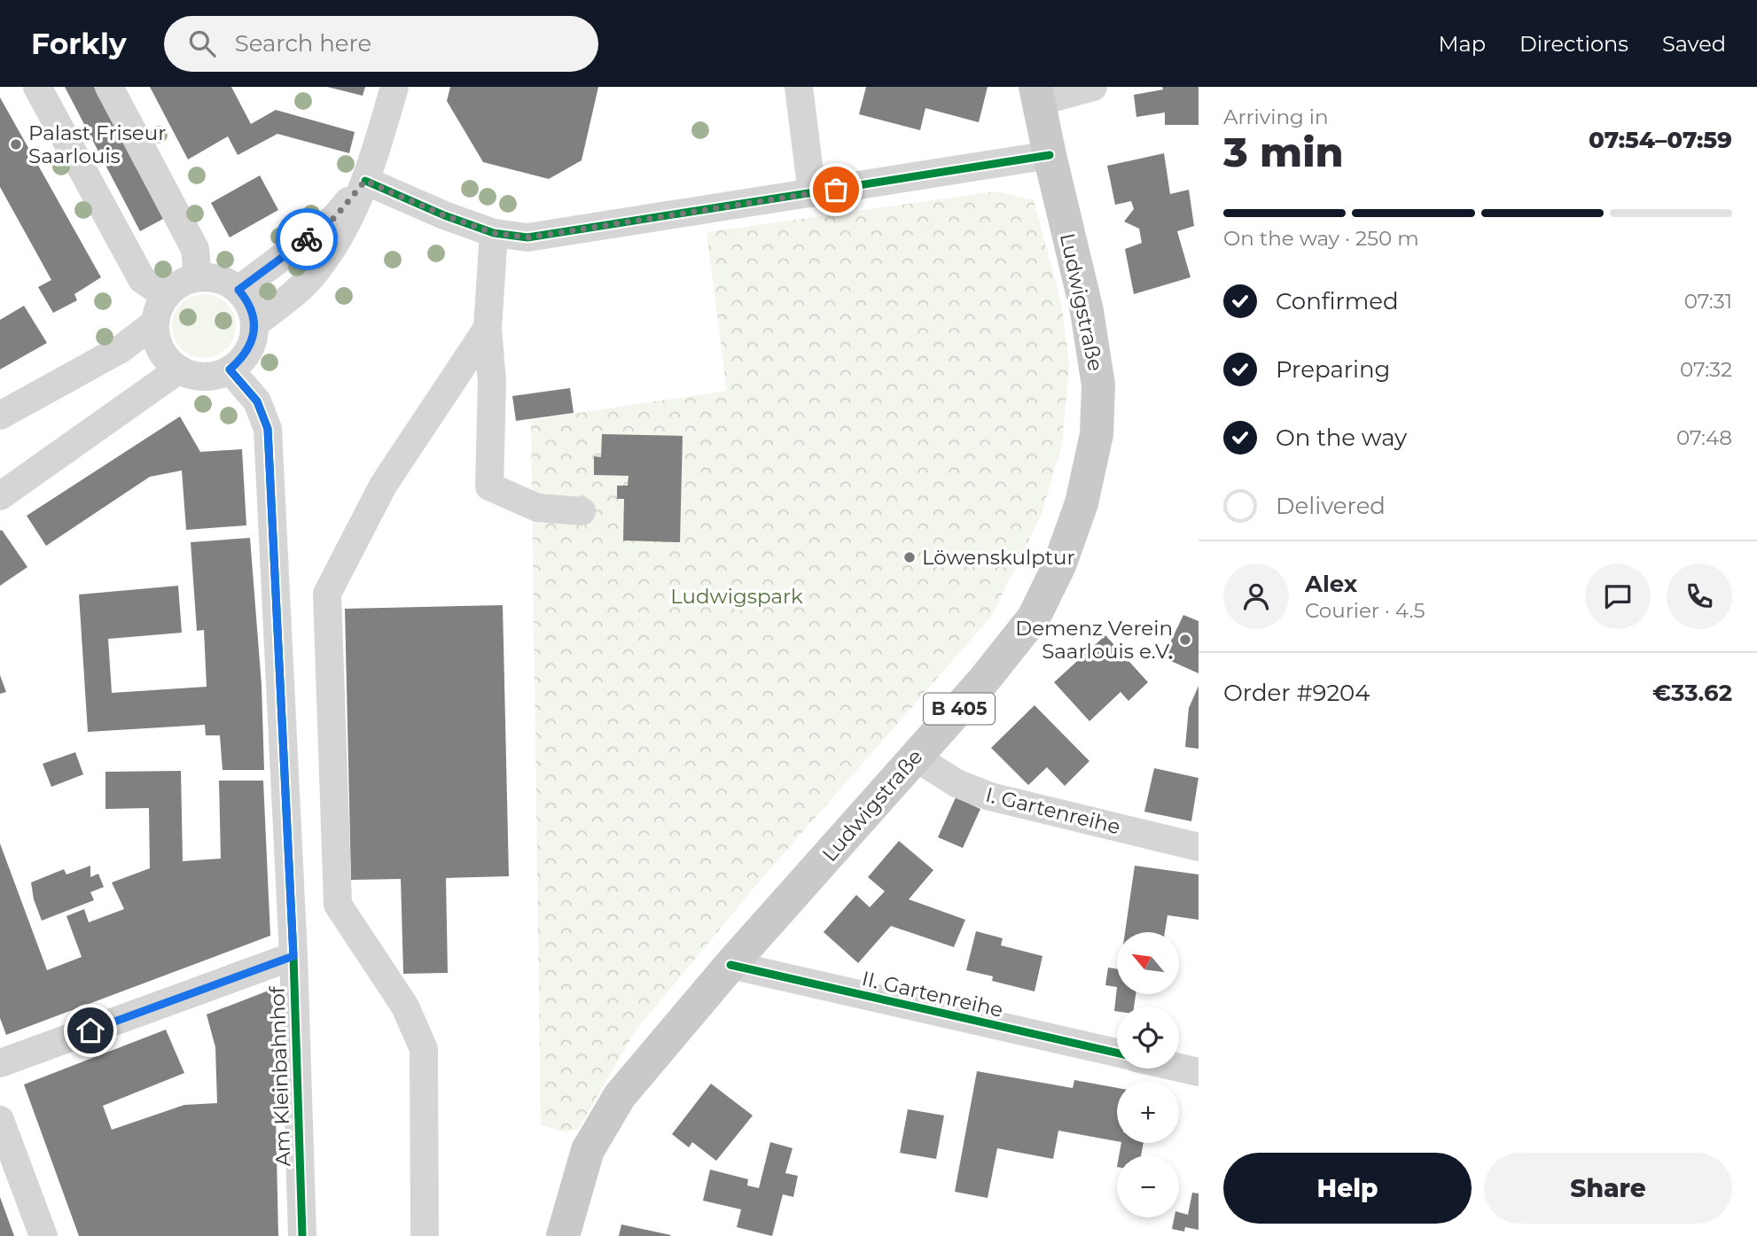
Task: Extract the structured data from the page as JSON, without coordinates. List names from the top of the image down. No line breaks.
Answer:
{"streets":{"main road":["Ludwigstraße","B 405"],"street":["I. Gartenreihe","II. Gartenreihe","Am Kleinbahnhof"]},"crossings":[["Ludwigstraße","I. Gartenreihe"],["Ludwigstraße","II. Gartenreihe"]],"parks":["Ludwigspark"],"places":["Palast Friseur Saarlouis","Löwenskulptur","Demenz Verein Saarlouis e.V."],"north":"top left","page":{"header":"Forkly","search":"Search here","nav":["Map","Directions","Saved"],"heading":["3 min","Arriving in","07:54–07:59"],"panel":["Alex","Courier · 4.5","Order #9204","€33.62"],"bar":"On the way · 250 m","list":[["Confirmed","07:31"],["Preparing","07:32"],["On the way","07:48"],"Delivered"],"map_buttons":["+","−"],"buttons":["Help","Share"]}}
